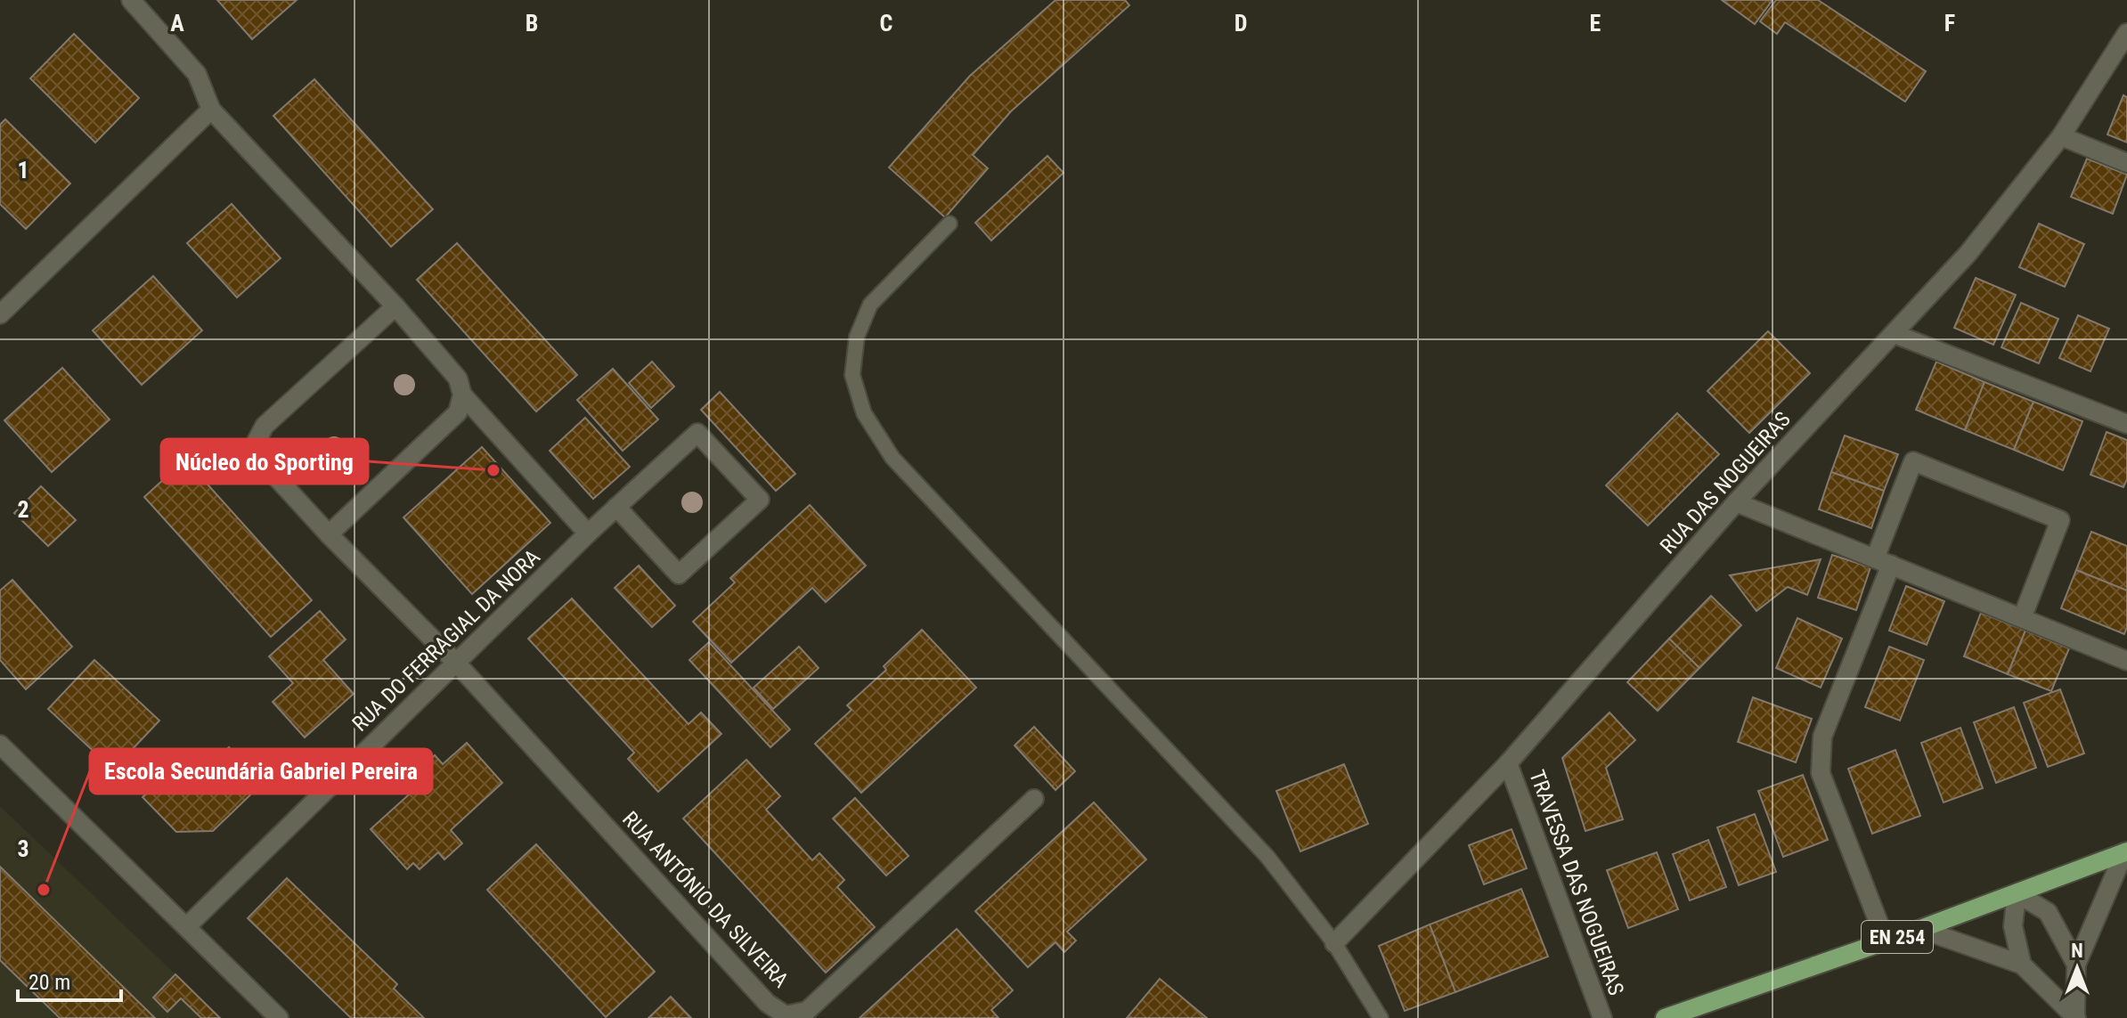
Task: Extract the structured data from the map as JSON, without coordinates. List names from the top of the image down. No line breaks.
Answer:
{"streets":{"main road":["EN 254"],"street":["RUA DAS NOGUEIRAS","RUA DO FERRAGIAL DA NORA","TRAVESSA DAS NOGUEIRAS","RUA ANTÓNIO DA SILVEIRA"]},"crossings":[["RUA DAS NOGUEIRAS","TRAVESSA DAS NOGUEIRAS"],["RUA DO FERRAGIAL DA NORA","RUA ANTÓNIO DA SILVEIRA"]],"places":["Núcleo do Sporting","Escola Secundária Gabriel Pereira"],"scale_bar":"20 m","north":"top","grid":{"columns":["A","B","C","D","E","F"],"rows":["1","2","3"]}}
